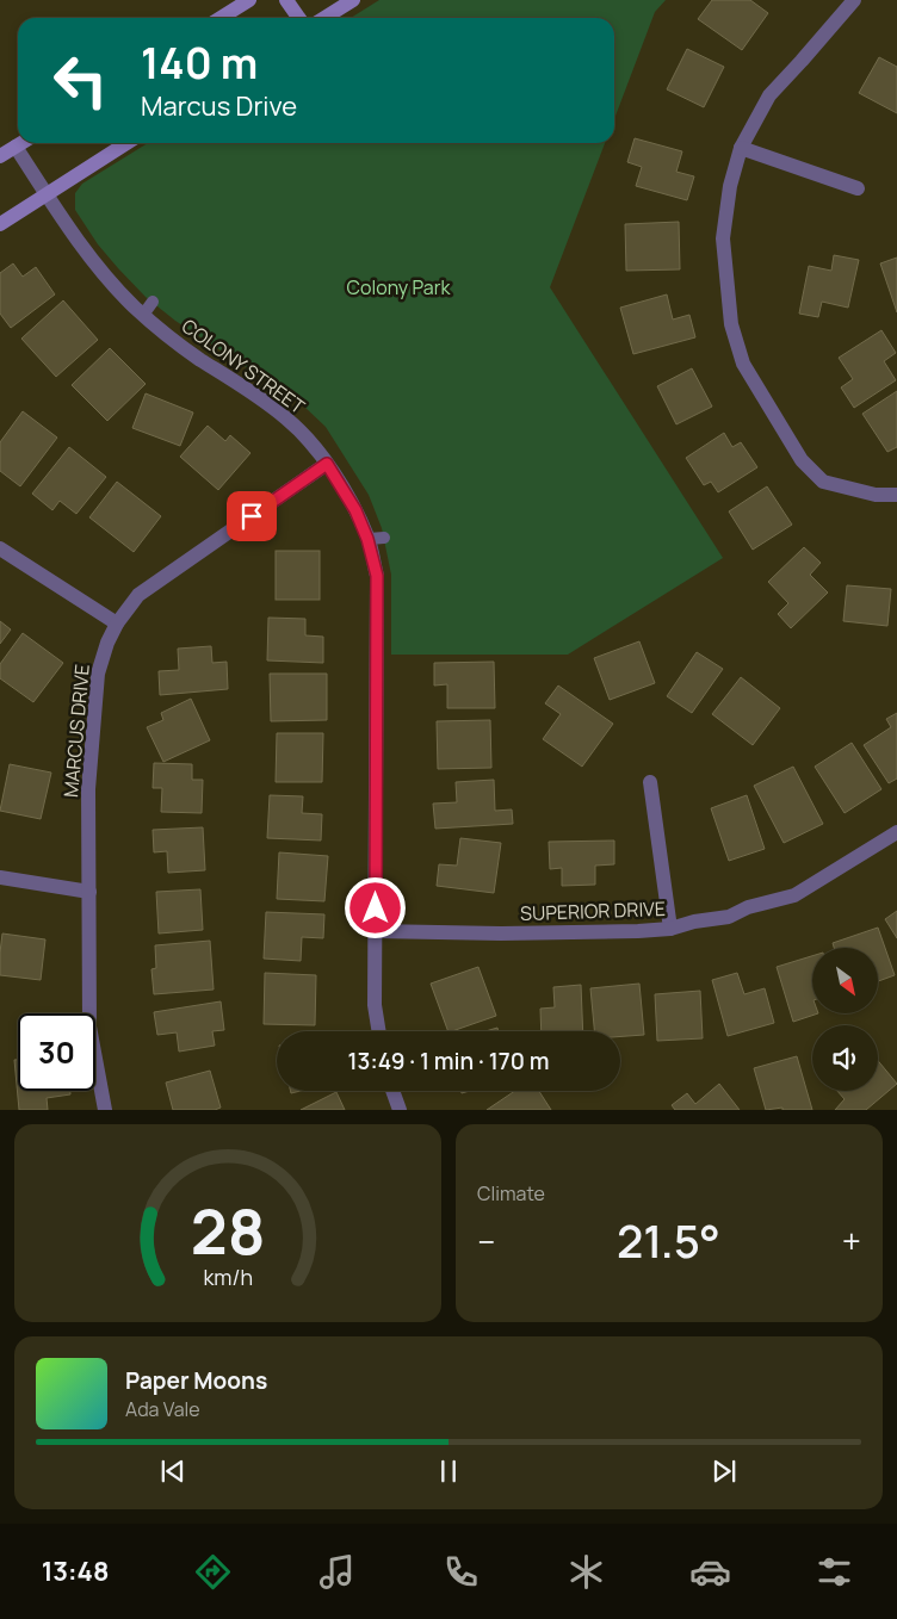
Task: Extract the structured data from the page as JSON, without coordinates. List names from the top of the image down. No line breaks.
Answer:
{"streets":{"street":["COLONY STREET","MARCUS DRIVE","SUPERIOR DRIVE"]},"crossings":[["COLONY STREET","MARCUS DRIVE"],["COLONY STREET","SUPERIOR DRIVE"]],"parks":["Colony Park"],"north":"bottom right","page":{"turn":["140 m","Marcus Drive"],"limit":"30","trip":"13:49 · 1 min · 170 m","tile":"Climate","heat":["−","21.5°","+"],"song":["Paper Moons","Ada Vale"],"tabs":"13:48","gauge":["28","km/h"]}}
